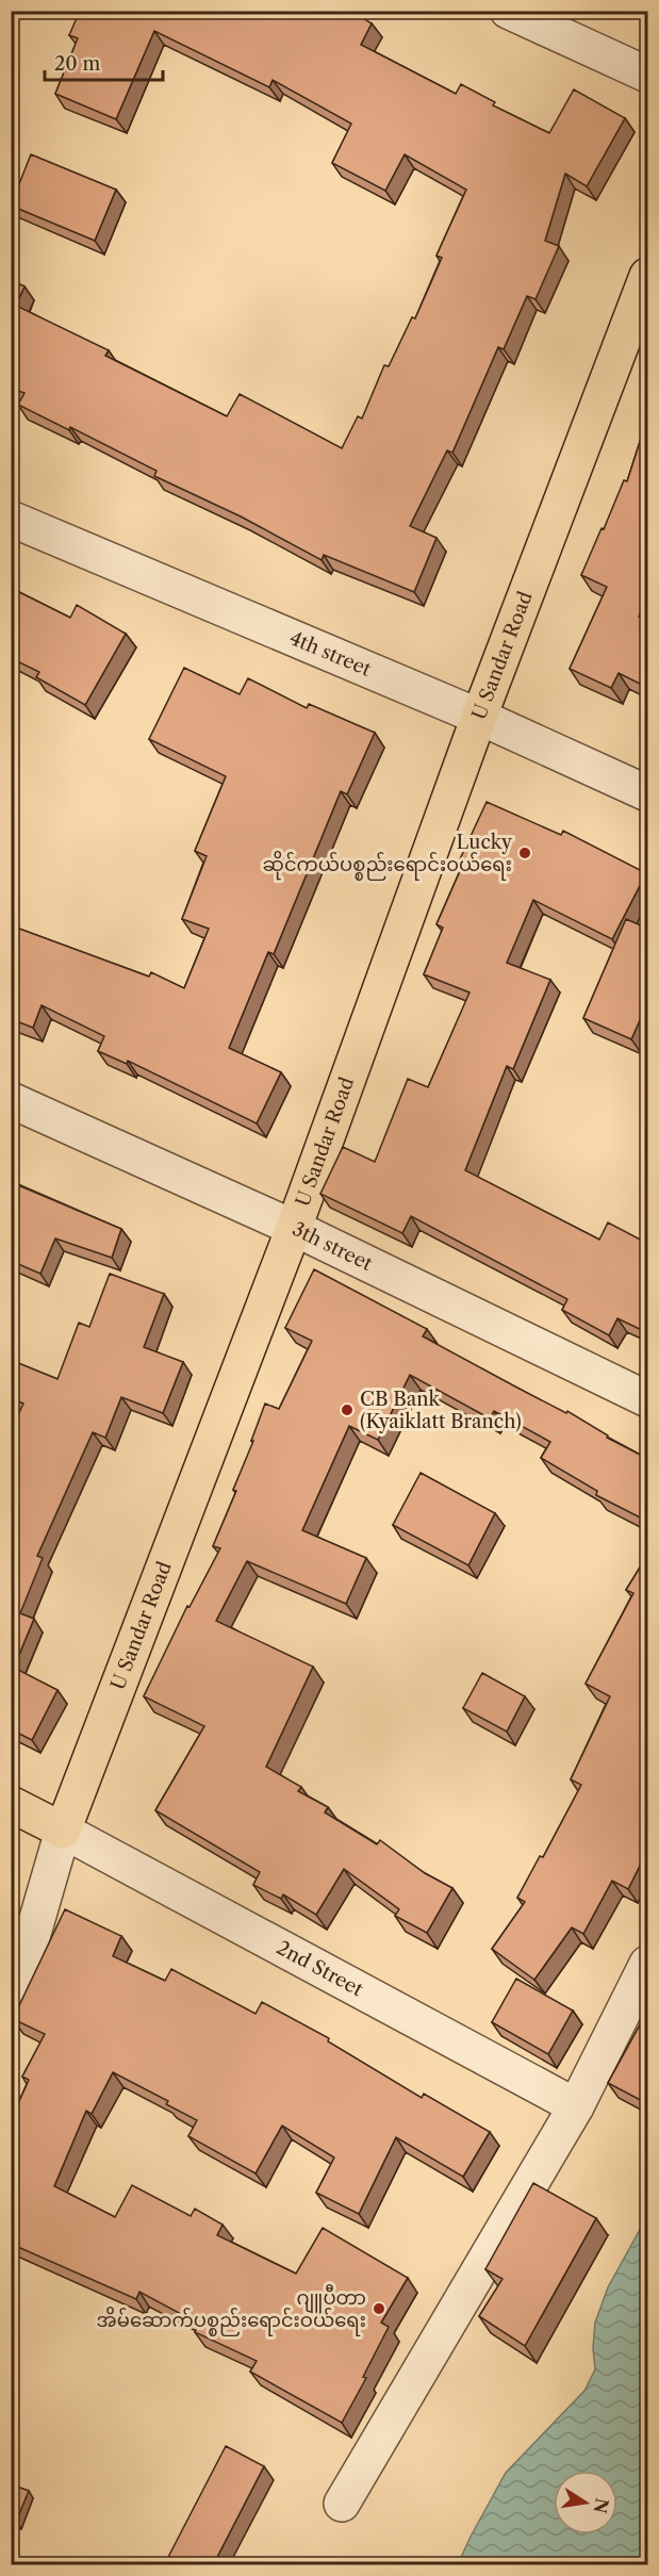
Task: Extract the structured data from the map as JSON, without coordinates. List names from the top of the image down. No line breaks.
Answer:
{"streets":{"main road":["U Sandar Road"],"street":["4th street","3th street","2nd Street"]},"crossings":[["4th street","U Sandar Road"],["U Sandar Road","3th street"],["U Sandar Road","2nd Street"]],"places":["Lucky ဆိုင်ကယ်ပစ္စည်းရောင်း၀ယ်ရေး","CB Bank (Kyaiklatt Branch)","ဂျူပီတာ အိမ်ဆောက်ပစ္စည်းရောင်းဝယ်ရေး"],"scale_bar":"20 m","north":"right"}
